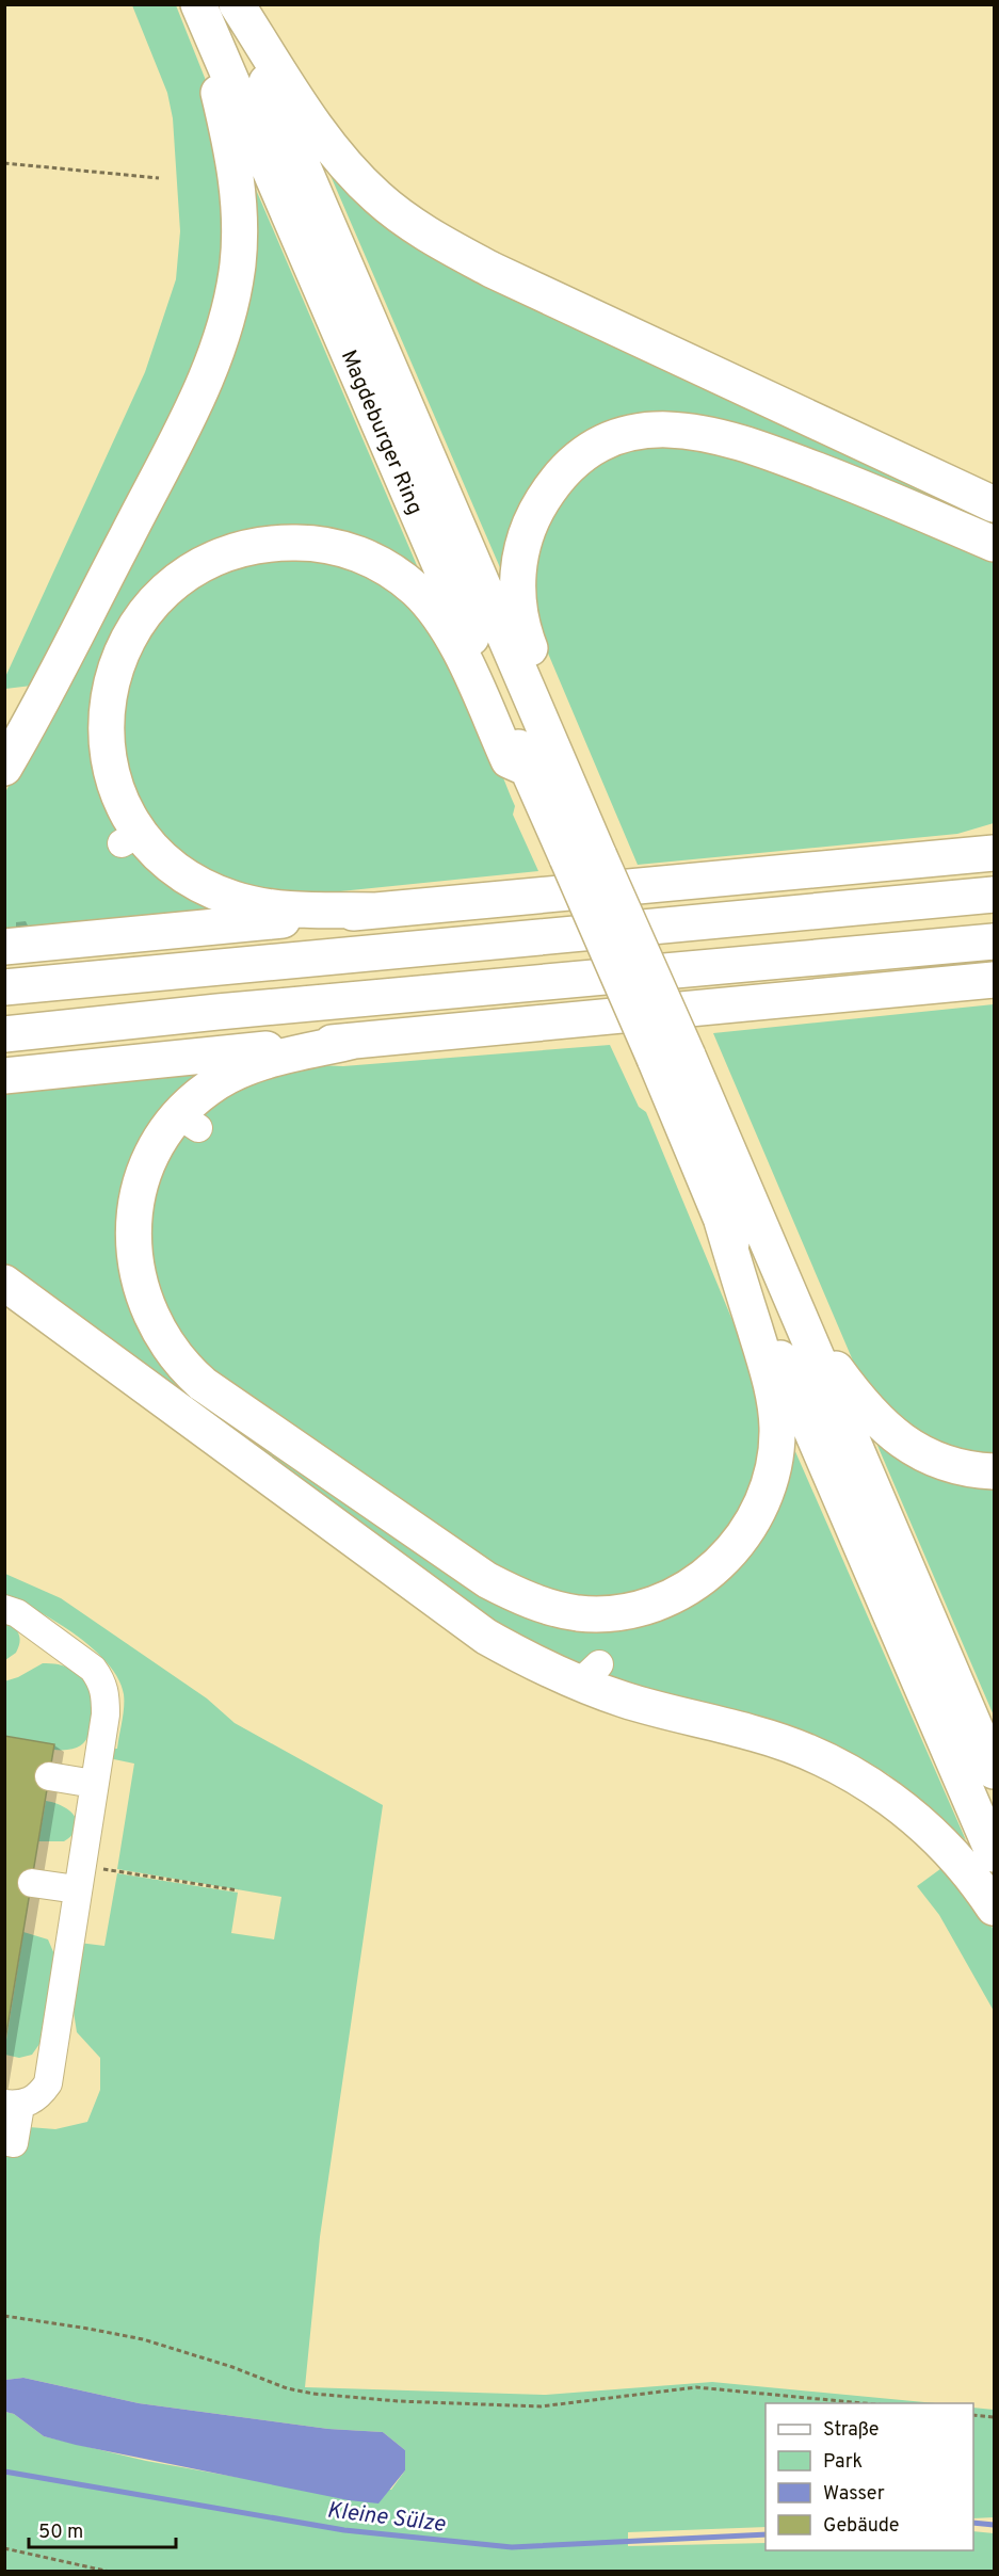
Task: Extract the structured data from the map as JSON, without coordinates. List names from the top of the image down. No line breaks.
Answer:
{"streets":{"highway":["Magdeburger Ring"]},"water":["Kleine Sülze"],"legend":["Straße","Park","Wasser","Gebäude"],"scale_bar":"50 m"}
